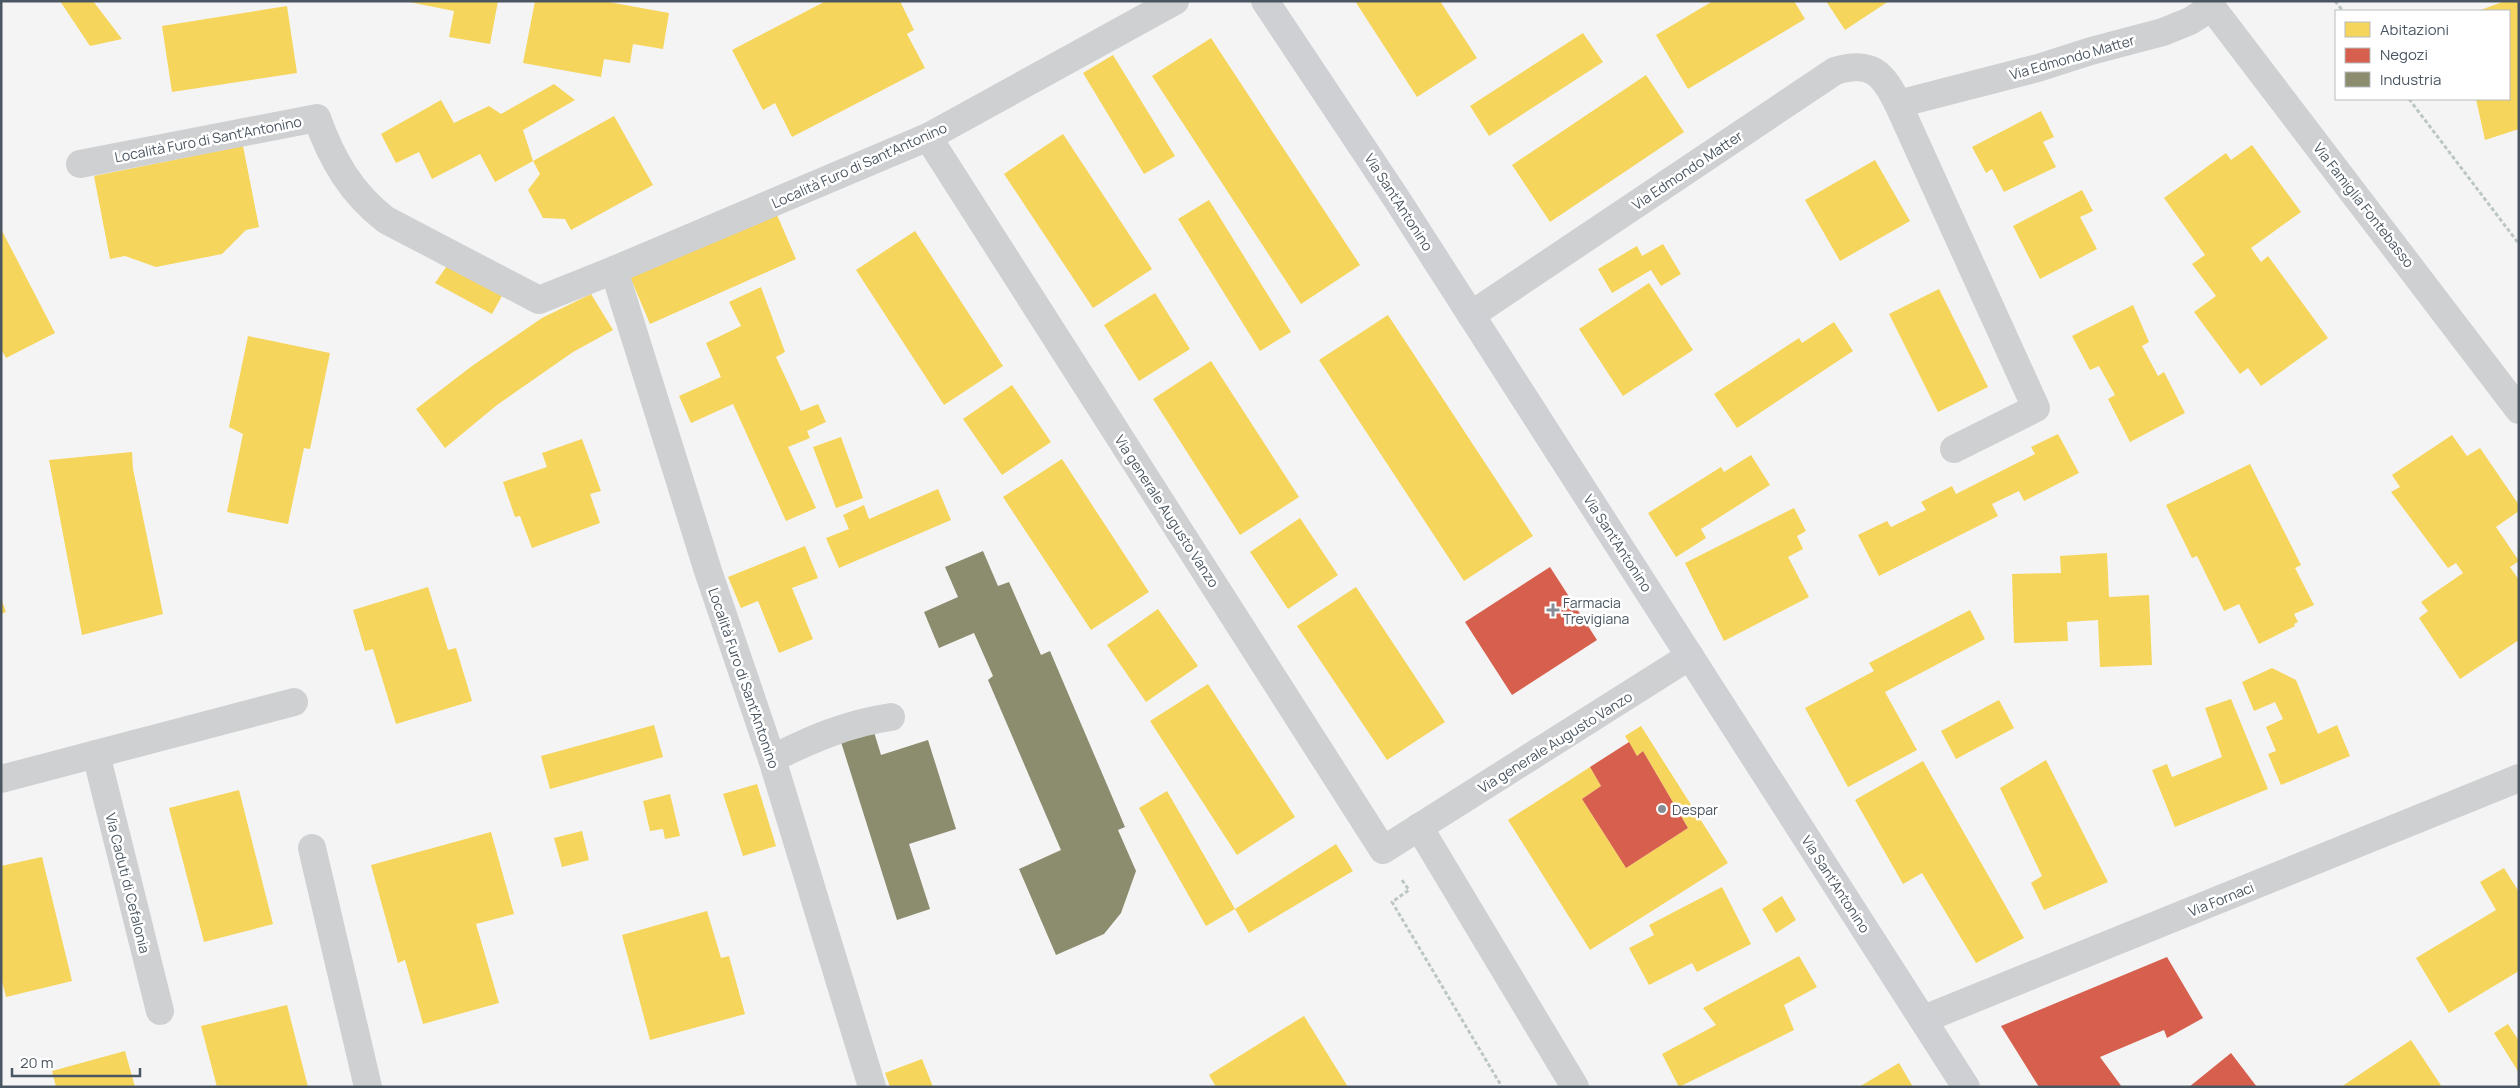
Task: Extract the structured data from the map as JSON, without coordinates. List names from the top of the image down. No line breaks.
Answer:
{"streets":{"street":["Via Edmondo Matter","Località Furo di Sant'Antonino","Via Sant'Antonino","Via Famiglia Fontebasso","Via generale Augusto Vanzo","Via Caduti di Cefalonia","Via Fornaci"]},"crossings":[["Via Edmondo Matter","Via Sant'Antonino"],["Via Edmondo Matter","Via Famiglia Fontebasso"],["Località Furo di Sant'Antonino","Via generale Augusto Vanzo"],["Via Sant'Antonino","Via generale Augusto Vanzo"],["Via Sant'Antonino","Via Fornaci"]],"places":{"health":["Farmacia Trevigiana"],"other":["Despar"]},"legend":["Abitazioni","Negozi","Industria"],"scale_bar":"20 m"}
